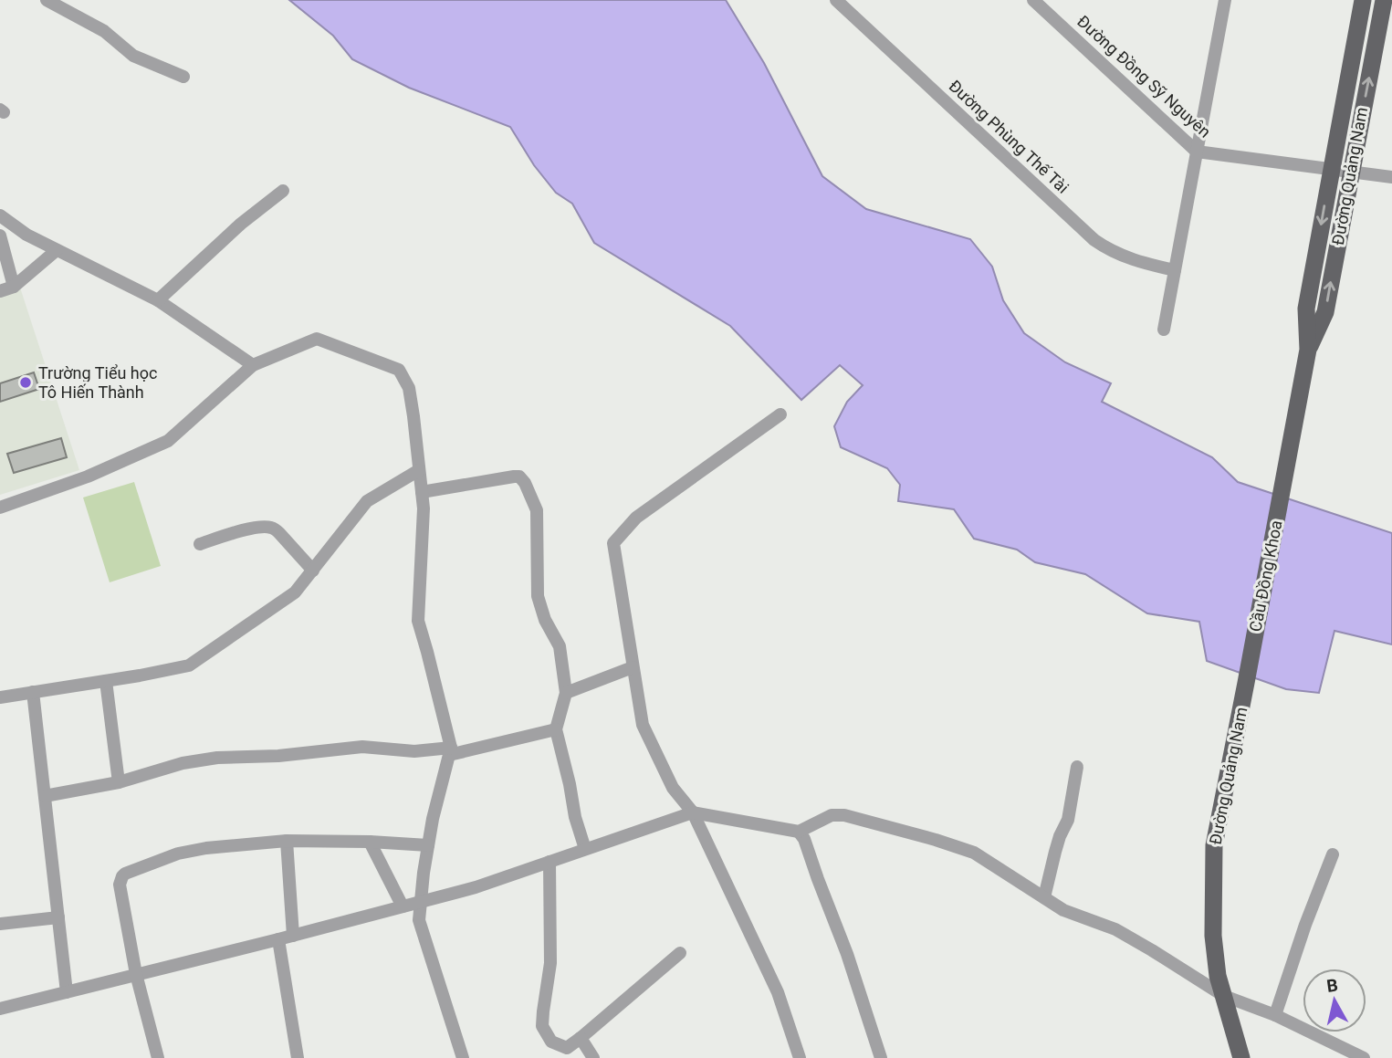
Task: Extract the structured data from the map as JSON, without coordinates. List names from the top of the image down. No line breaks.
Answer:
{"streets":{"main road":["Đường Quảng Nam","Cầu Đồng Khoa"],"street":["Đường Đồng Sỹ Nguyên","Đường Phùng Thế Tài"]},"crossings":[["Đường Đồng Sỹ Nguyên","Đường Quảng Nam"],["Đường Quảng Nam","Cầu Đồng Khoa"]],"places":["Trường Tiểu học Tô Hiến Thành"],"north":"top"}
